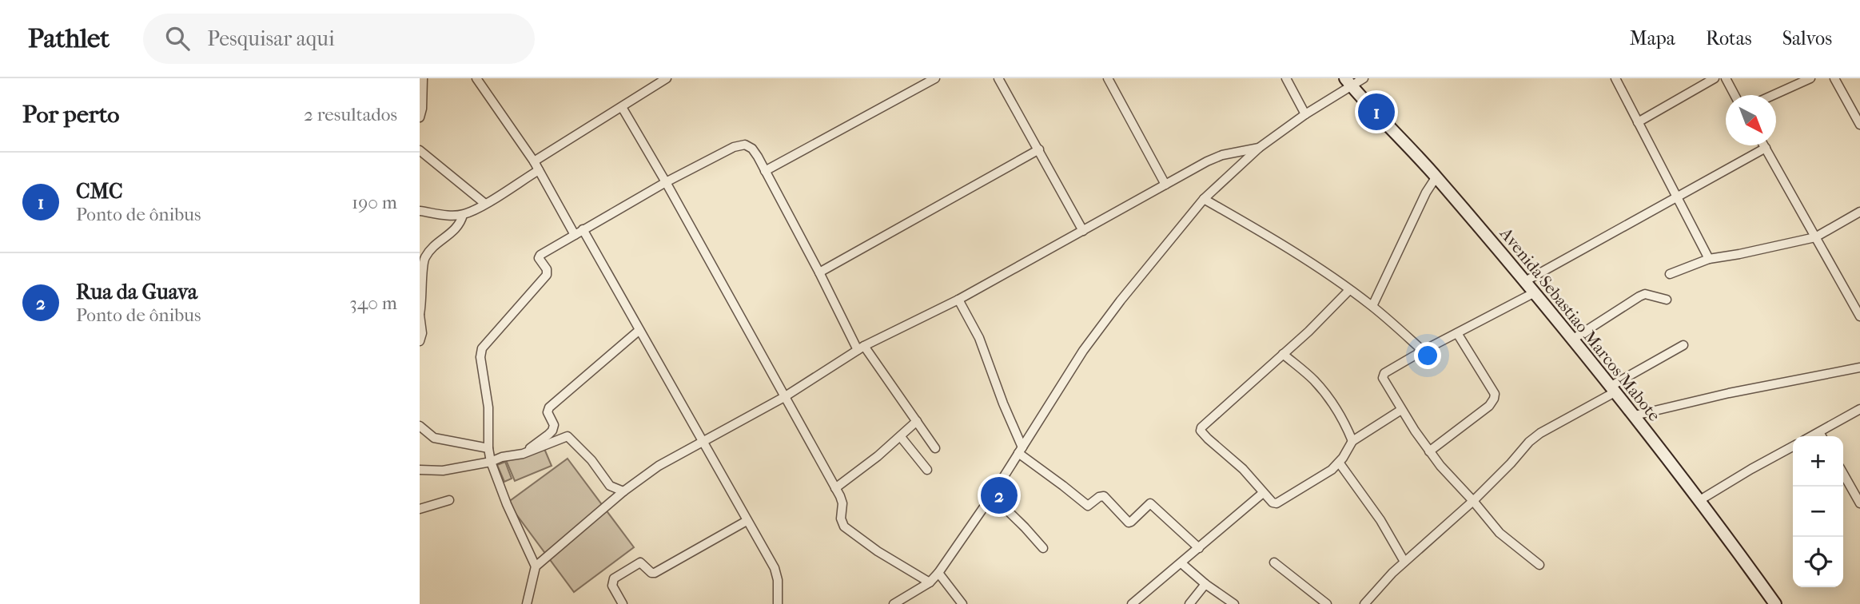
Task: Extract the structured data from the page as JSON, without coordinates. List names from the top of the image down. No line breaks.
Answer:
{"streets":{"main road":["Avenida Sebastiao Marcos Mabote"]},"north":"bottom right","page":{"header":"Pathlet","search":"Pesquisar aqui","nav":["Mapa","Rotas","Salvos"],"heading":["Por perto","2 resultados"],"pins":["1","2"],"list":[{"mark":"1","name":"CMC","note":"Ponto de ônibus","value":"190 m"},{"mark":"2","name":"Rua da Guava","note":"Ponto de ônibus","value":"340 m"}],"map_buttons":["+","−"]}}
